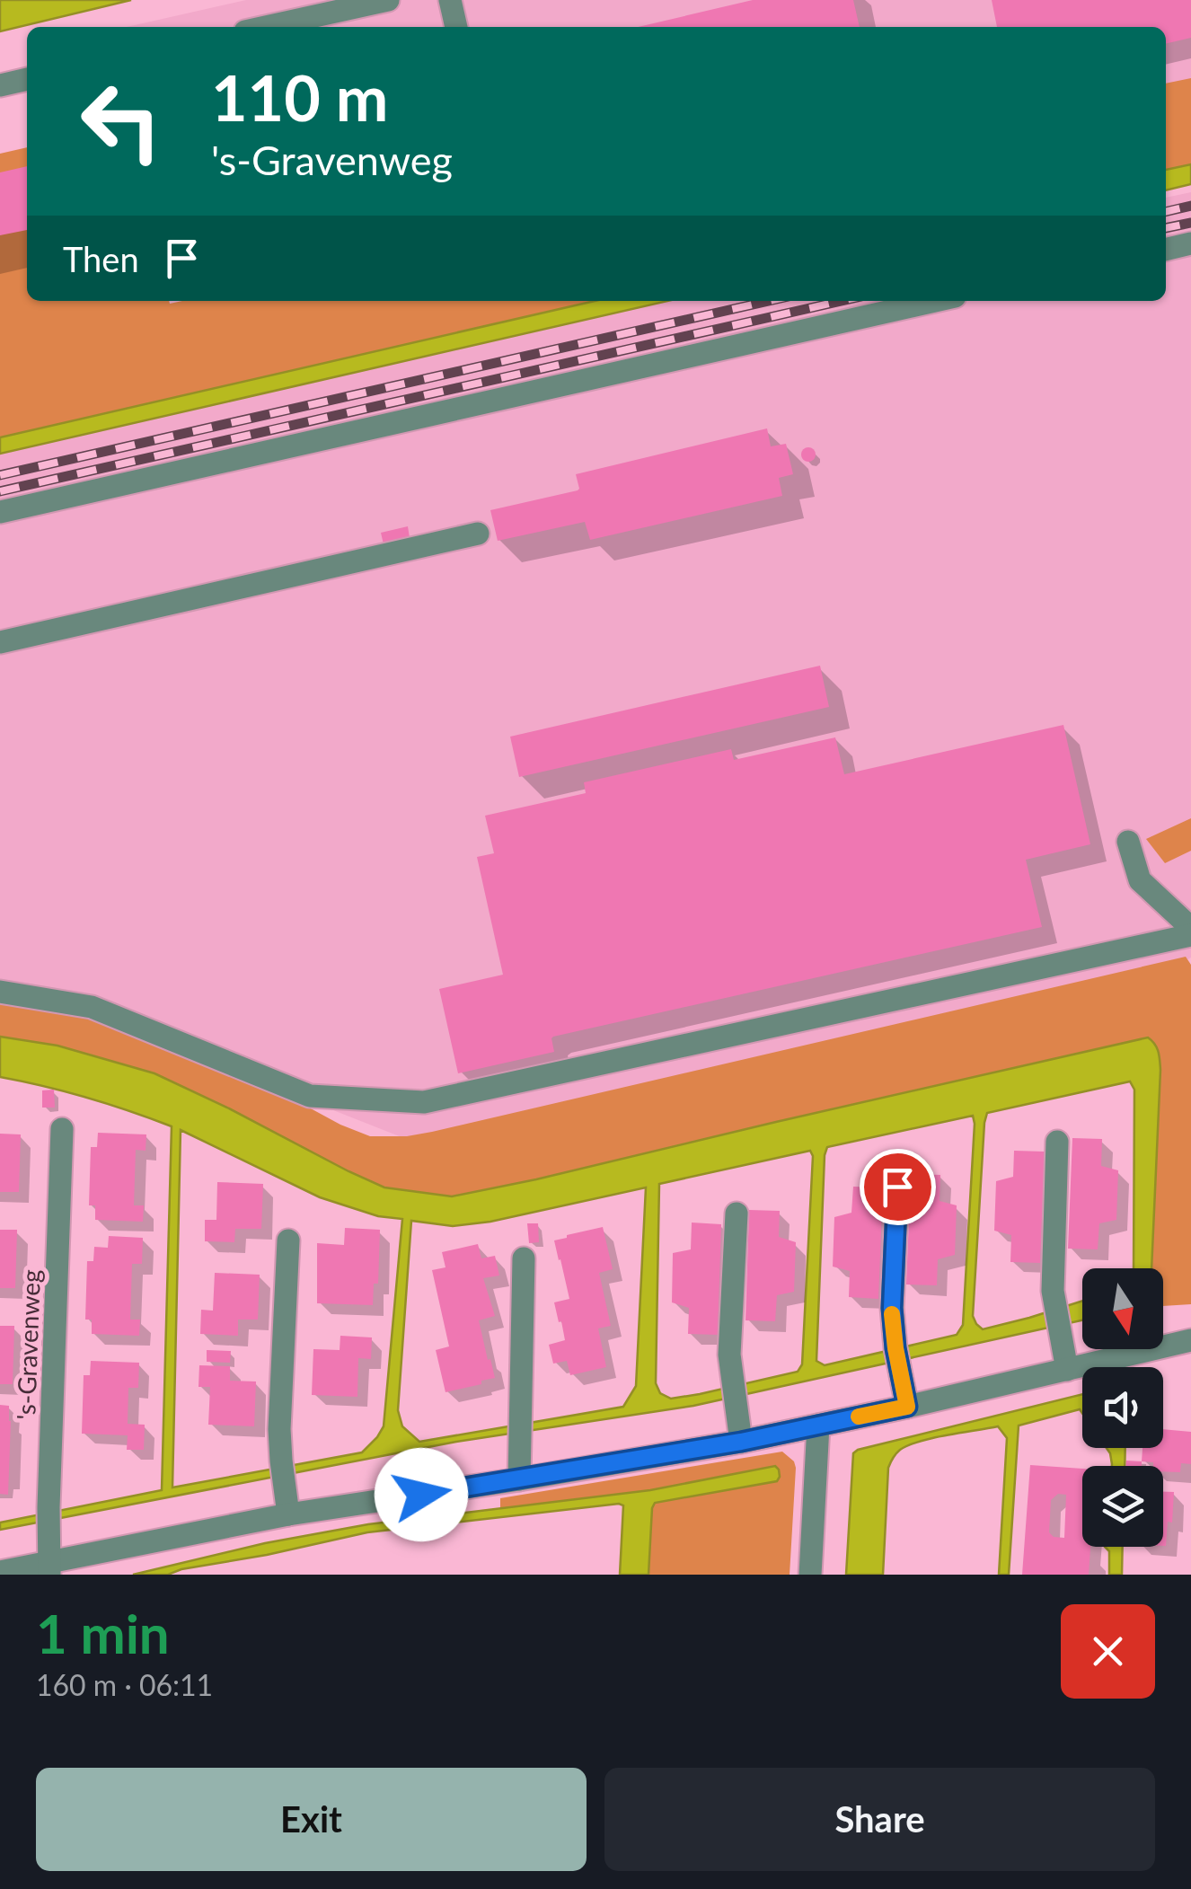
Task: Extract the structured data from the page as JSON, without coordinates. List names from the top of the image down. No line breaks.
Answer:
{"streets":{"street":["'s-Gravenweg"]},"north":"bottom","page":{"turn":["110 m","'s-Gravenweg"],"then":"Then","heading":["1 min","160 m · 06:11"],"buttons":["Exit","Share"]}}
